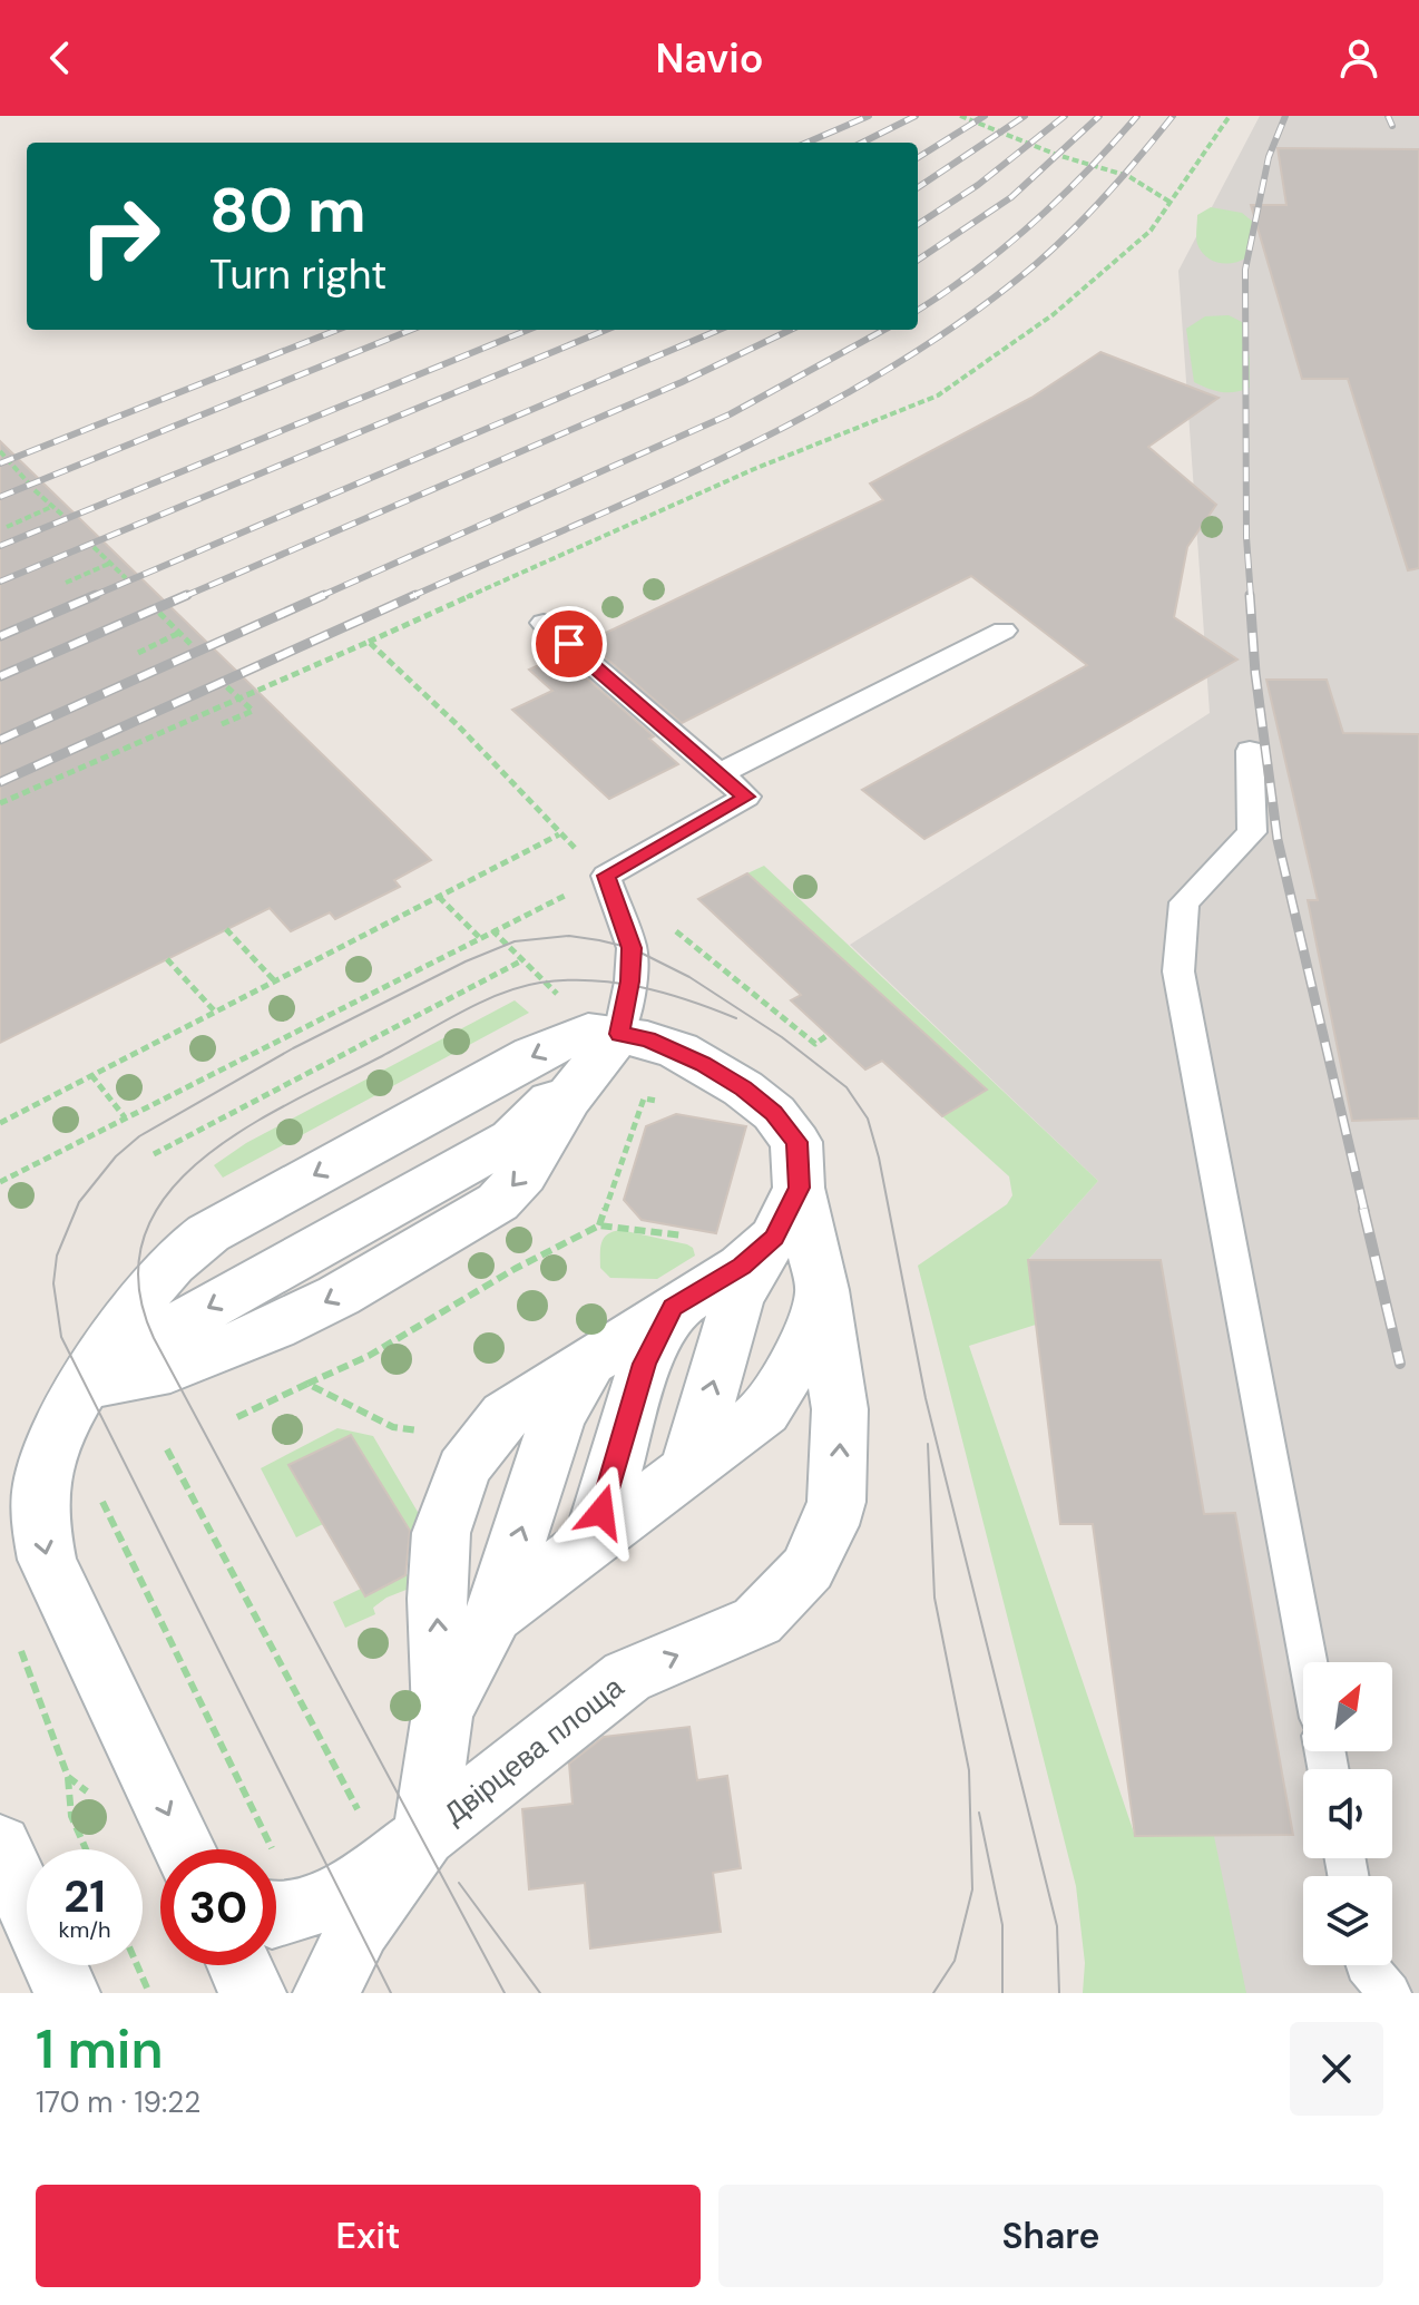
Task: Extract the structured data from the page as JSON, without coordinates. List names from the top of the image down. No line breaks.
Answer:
{"streets":{"street":["Двірцева площа"]},"north":"top right","page":{"header":"Navio","turn":["80 m","Turn right"],"speed":"21 km/h","limit":"30","heading":["1 min","170 m · 19:22"],"buttons":["Exit","Share"]}}
